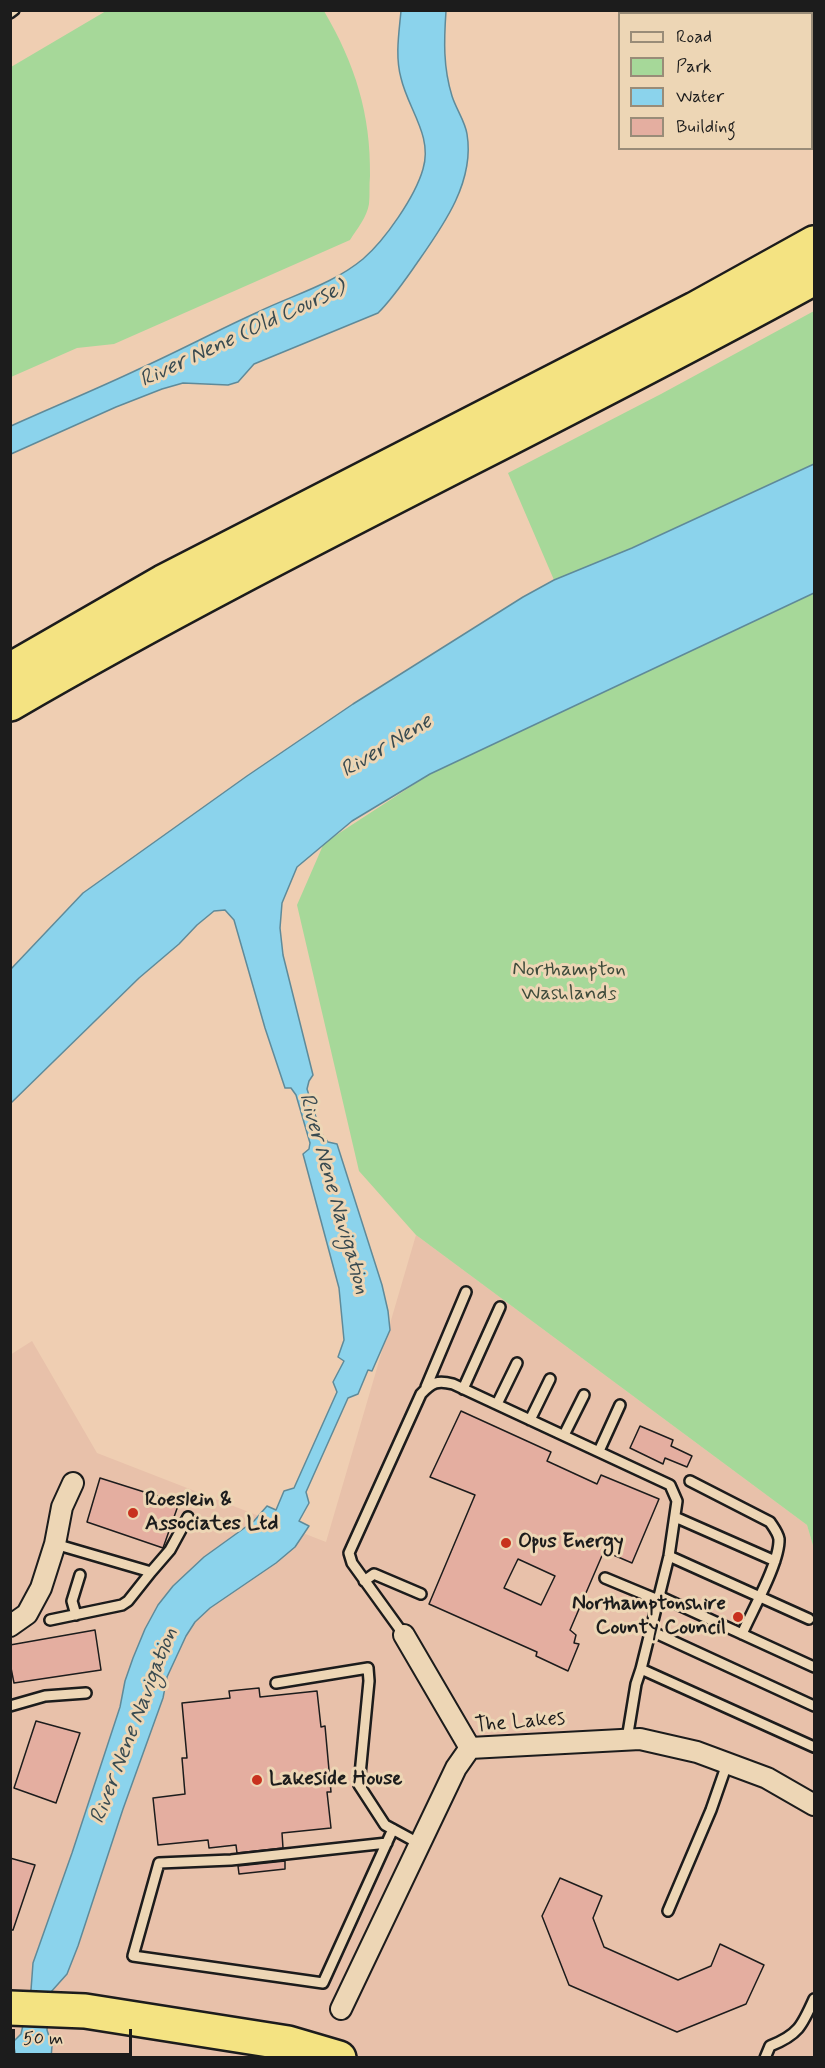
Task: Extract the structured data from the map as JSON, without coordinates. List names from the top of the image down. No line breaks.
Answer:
{"streets":{"street":["The Lakes"]},"water":["River Nene (Old Course)","River Nene","River Nene Navigation"],"parks":["Northampton Washlands"],"places":["Roeslein & Associates Ltd","Opus Energy","Northamptonshire County Council","Lakeside House"],"legend":["Road","Park","Water","Building"],"scale_bar":"50 m"}
